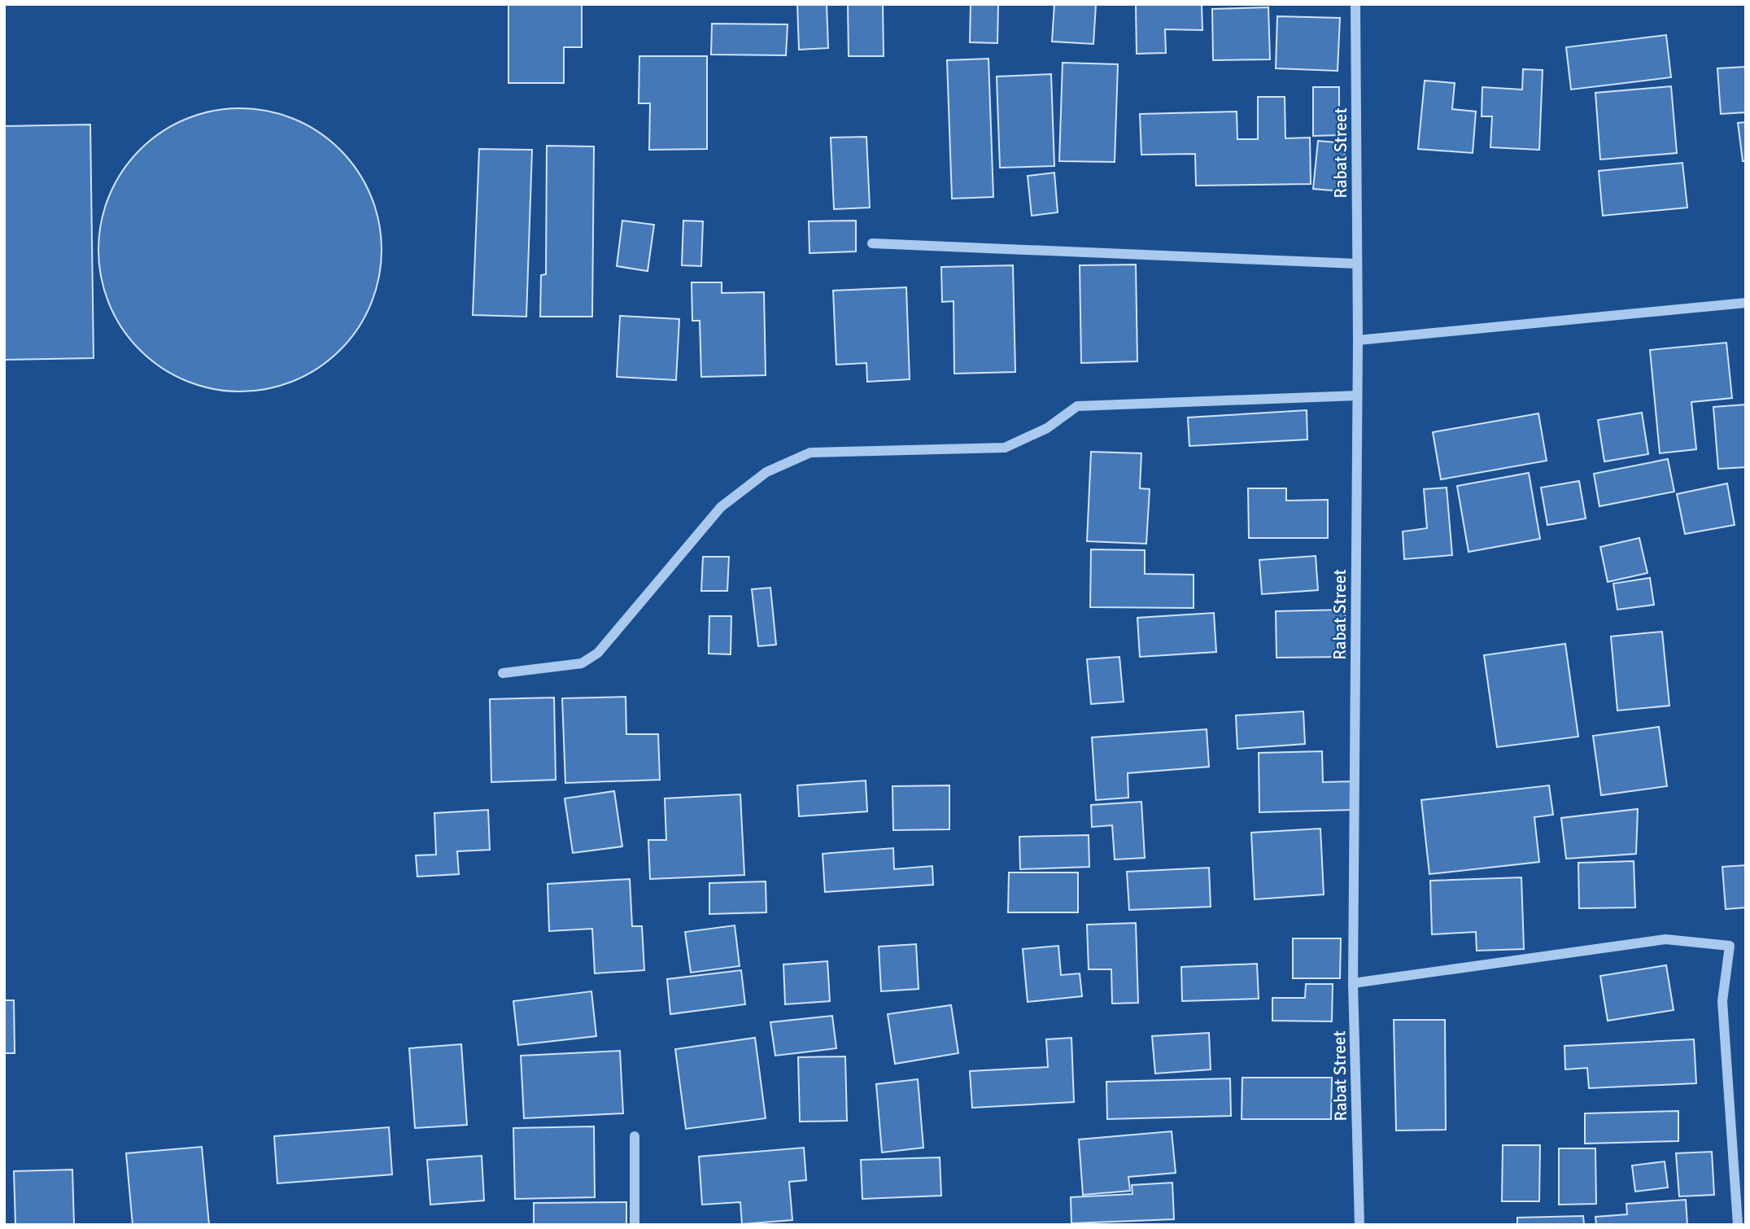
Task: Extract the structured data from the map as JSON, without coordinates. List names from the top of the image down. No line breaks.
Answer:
{"streets":{"street":["Rabat Street"]}}
